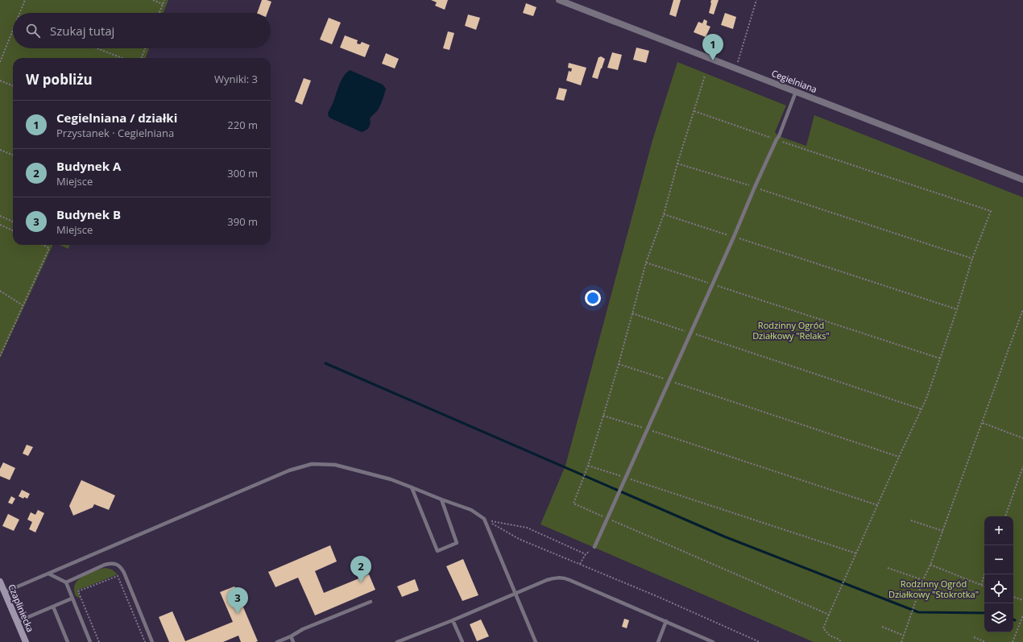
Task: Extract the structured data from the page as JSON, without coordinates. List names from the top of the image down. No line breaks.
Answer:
{"streets":{"main road":["Czapliniecka"],"street":["Cegielniana"]},"parks":["Rodzinny Ogród Działkowy \"Relaks\"","Rodzinny Ogród Działkowy \"Stokrotka\""],"page":{"search":"Szukaj tutaj","pins":["1","2","3"],"heading":["W pobliżu","Wyniki: 3"],"list":[{"mark":"1","name":"Cegielniana / działki","note":"Przystanek · Cegielniana","value":"220 m"},{"mark":"2","name":"Budynek A","note":"Miejsce","value":"300 m"},{"mark":"3","name":"Budynek B","note":"Miejsce","value":"390 m"}],"map_buttons":["+","−"]}}
